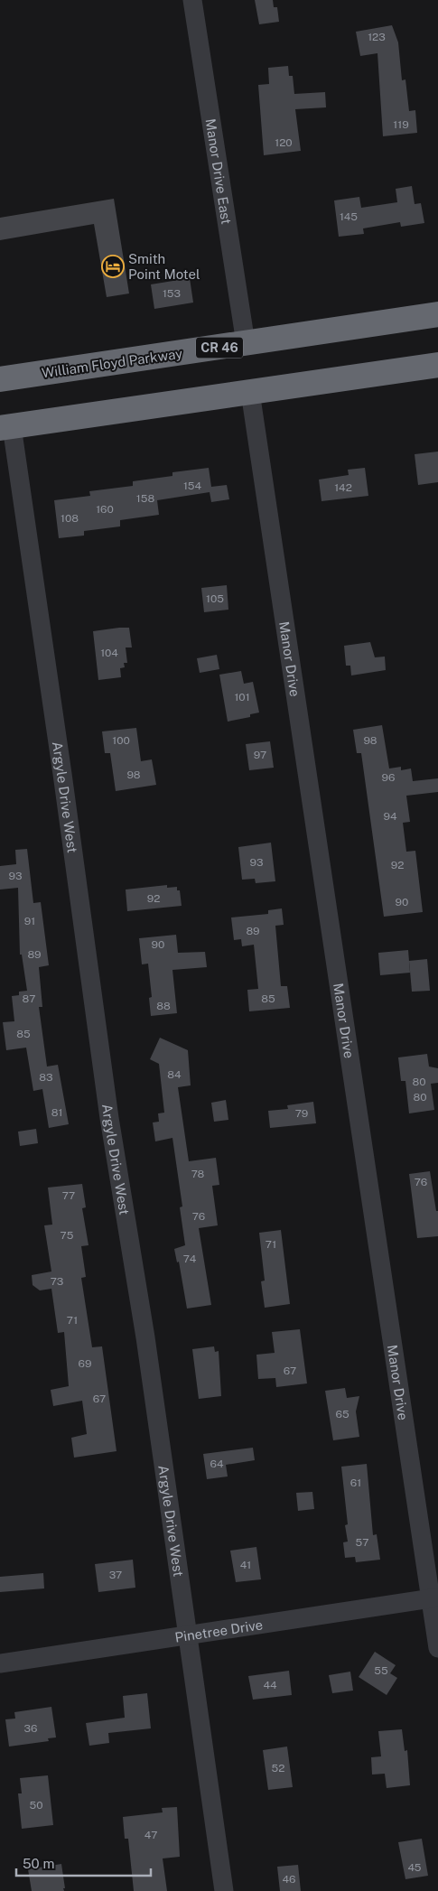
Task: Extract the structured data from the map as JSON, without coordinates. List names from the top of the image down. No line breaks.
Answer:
{"streets":{"highway":["CR 46","William Floyd Parkway"],"street":["Manor Drive East","Manor Drive","Argyle Drive West","Pinetree Drive"]},"crossings":[["Manor Drive East","William Floyd Parkway"],["Manor Drive","Pinetree Drive"],["Argyle Drive West","Pinetree Drive"]],"places":{"hotel":["Smith Point Motel"]},"house_numbers":["123","119","120","145","153","154","142","158","160","108","105","104","101","100","98","97","98","96","94","93","92","93","92","90","91","89","90","89","87","85","88","85","84","83","80","80","81","79","78","76","77","76","75","71","74","73","71","69","67","67","65","64","61","57","41","37","55","44","36","52","50","47","45","46"],"scale_bar":"50 m"}
